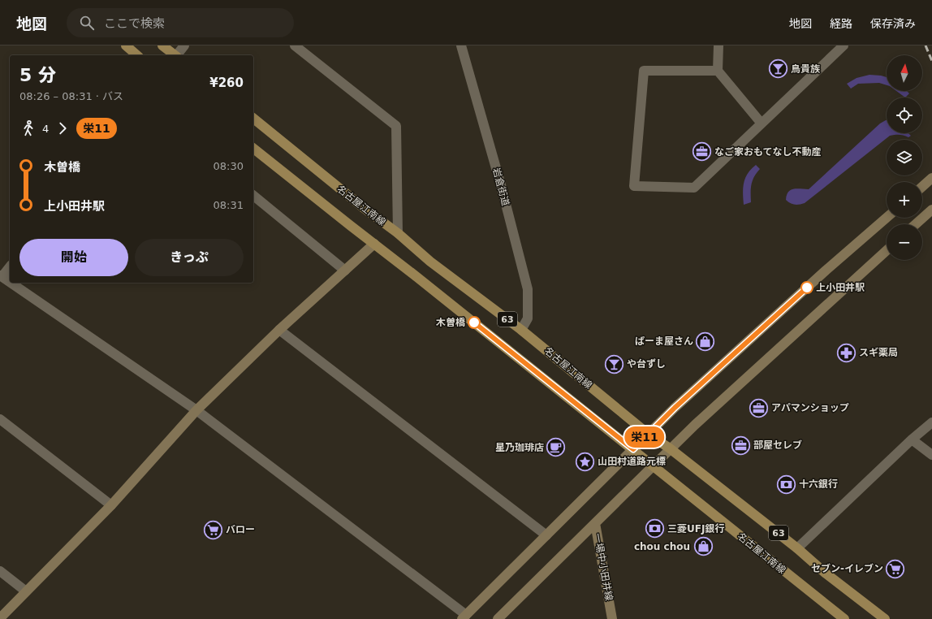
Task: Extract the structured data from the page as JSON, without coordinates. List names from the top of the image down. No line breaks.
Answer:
{"streets":{"main road":["名古屋江南線","63"],"street":["岩倉街道","一場中小田井線"]},"crossings":[["岩倉街道","名古屋江南線"],["名古屋江南線","一場中小田井線"]],"places":{"bar":["鳥貴族","や台ずし"],"office":["なご家おもてなし不動産","アパマンショップ","部屋セレブ"],"other":["上小田井駅","木曽橋"],"shop":["ぱーま屋さん","chou chou"],"pharmacy":["スギ薬局"],"cafe":["星乃珈琲店"],"place":["山田村道路元標"],"bank":["十六銀行","三菱UFJ銀行"],"supermarket":["バロー","セブン-イレブン"]},"lines":["bus line 栄11"],"north":"top","page":{"header":"地図","search":"ここで検索","nav":["地図","経路","保存済み"],"on_map":"栄11","map_buttons":["+","−"],"heading":["5 分","08:26 – 08:31 · バス","¥260"],"legs":["4","栄11"],"list":[{"name":"木曽橋","value":"08:30"},{"name":"上小田井駅","value":"08:31"}],"buttons":["開始","きっぷ"]}}
